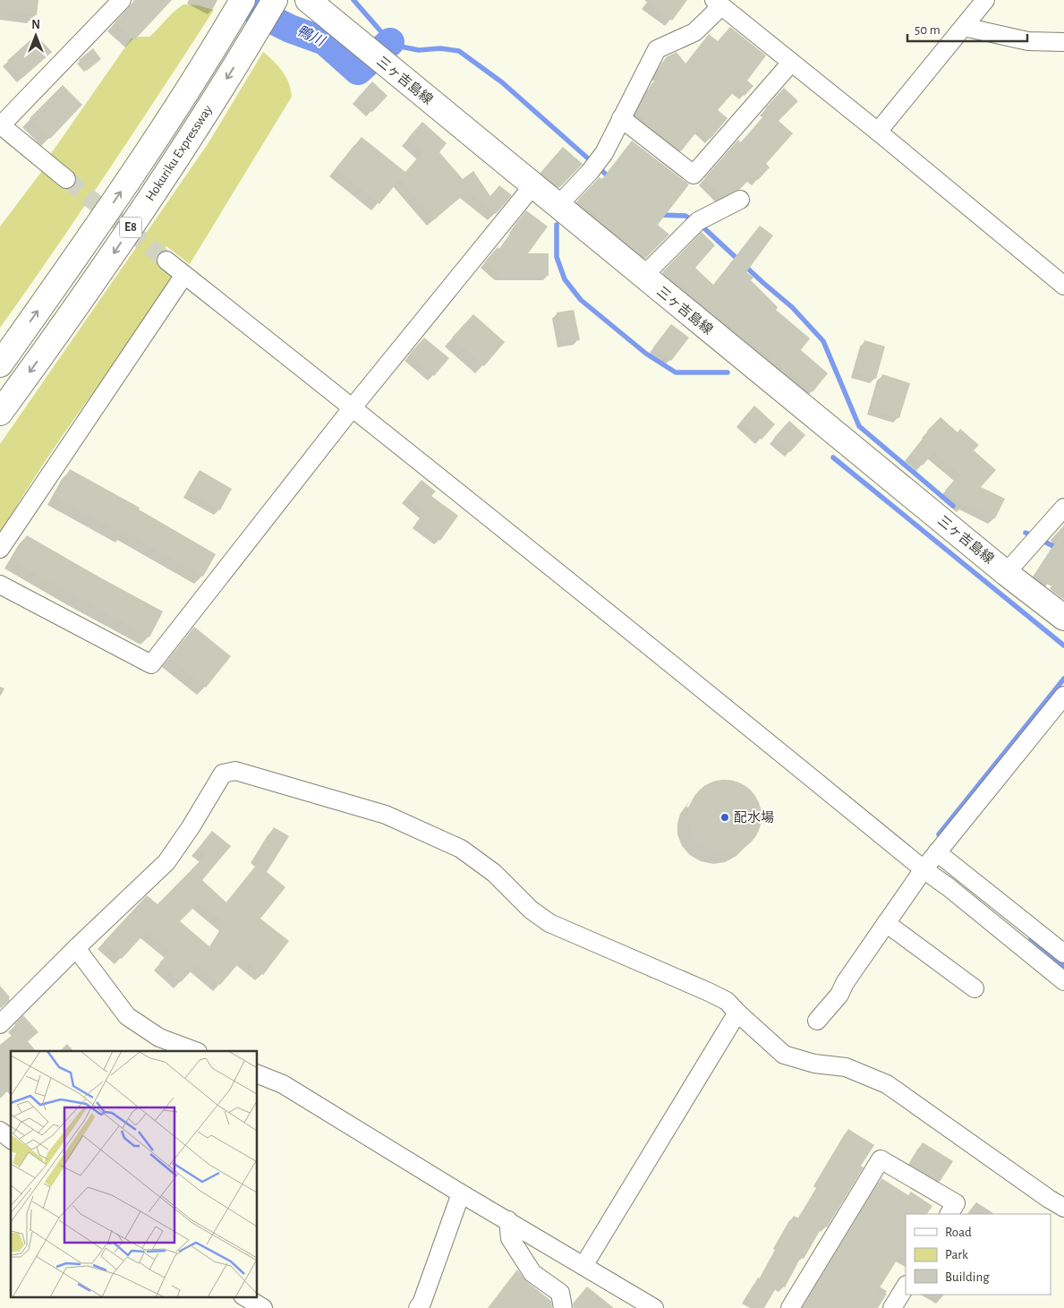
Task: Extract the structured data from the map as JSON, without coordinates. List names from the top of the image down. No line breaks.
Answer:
{"streets":{"main road":["三ヶ吉島線","Hokuriku Expressway","E8"]},"water":["鴨川"],"places":["配水場"],"legend":["Road","Park","Building"],"scale_bar":"50 m","north":"top"}
